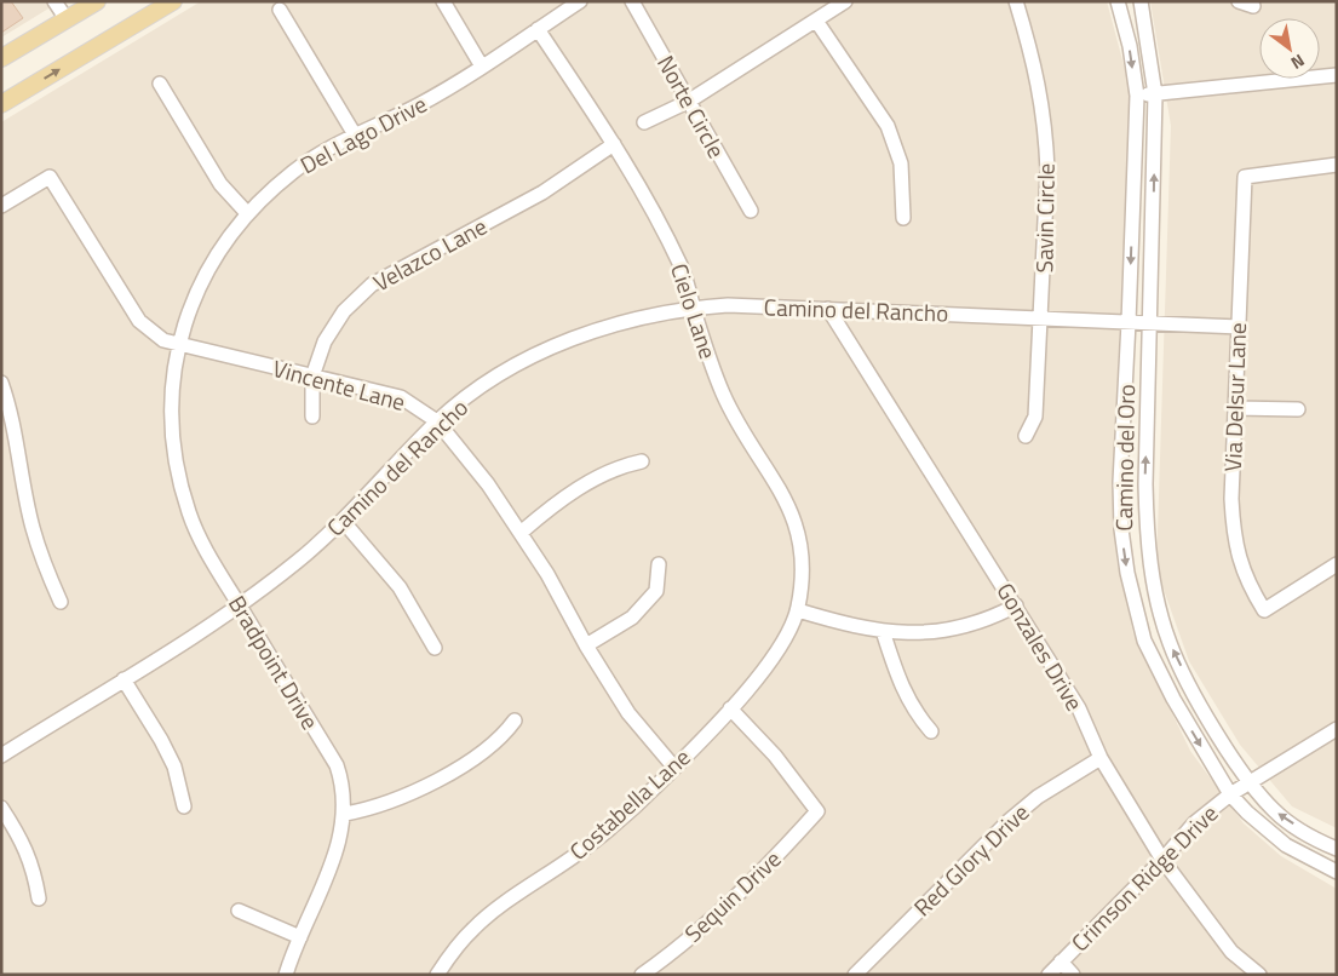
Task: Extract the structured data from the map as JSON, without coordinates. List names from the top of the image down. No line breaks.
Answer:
{"streets":{"street":["Norte Circle","Del Lago Drive","Savin Circle","Velazco Lane","Camino del Rancho","Cielo Lane","Vincente Lane","Via Delsur Lane","Camino del Oro","Gonzales Drive","Bradpoint Drive","Costabella Lane","Red Glory Drive","Crimson Ridge Drive","Sequin Drive"]},"crossings":[["Del Lago Drive","Cielo Lane"],["Del Lago Drive","Vincente Lane"],["Del Lago Drive","Bradpoint Drive"],["Savin Circle","Camino del Rancho"],["Velazco Lane","Cielo Lane"],["Velazco Lane","Vincente Lane"],["Camino del Rancho","Cielo Lane"],["Camino del Rancho","Vincente Lane"],["Camino del Rancho","Via Delsur Lane"],["Camino del Rancho","Camino del Oro"],["Camino del Rancho","Gonzales Drive"],["Camino del Rancho","Bradpoint Drive"],["Cielo Lane","Costabella Lane"],["Vincente Lane","Bradpoint Drive"],["Vincente Lane","Costabella Lane"],["Camino del Oro","Crimson Ridge Drive"],["Gonzales Drive","Red Glory Drive"],["Gonzales Drive","Crimson Ridge Drive"],["Costabella Lane","Sequin Drive"]],"north":"bottom right"}
